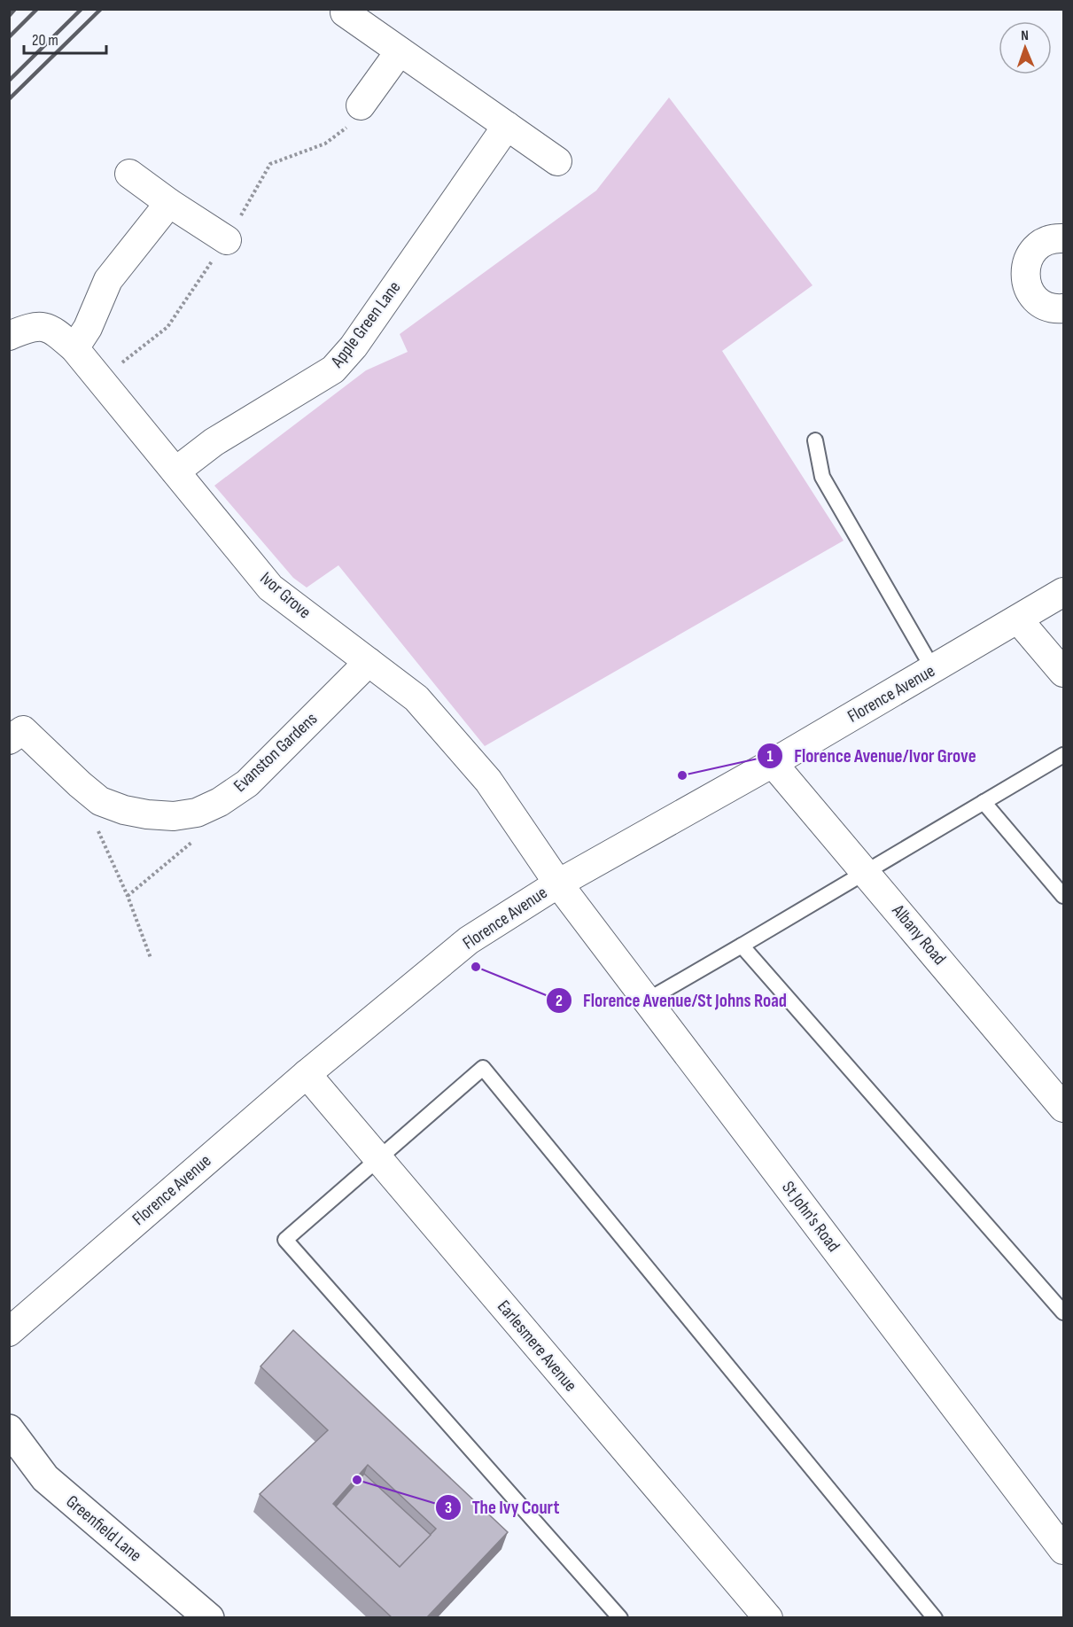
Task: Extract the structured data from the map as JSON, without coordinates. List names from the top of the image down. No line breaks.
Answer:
{"streets":{"street":["Apple Green Lane","Ivor Grove","Florence Avenue","Evanston Gardens","Albany Road","St John's Road","Earlesmere Avenue","Greenfield Lane"]},"crossings":[["Apple Green Lane","Ivor Grove"],["Ivor Grove","Florence Avenue"],["Ivor Grove","Evanston Gardens"],["Ivor Grove","St John's Road"],["Florence Avenue","Albany Road"],["Florence Avenue","St John's Road"],["Florence Avenue","Earlesmere Avenue"]],"places":["Florence Avenue/Ivor Grove","Florence Avenue/St Johns Road","The Ivy Court"],"scale_bar":"20 m","north":"top"}
